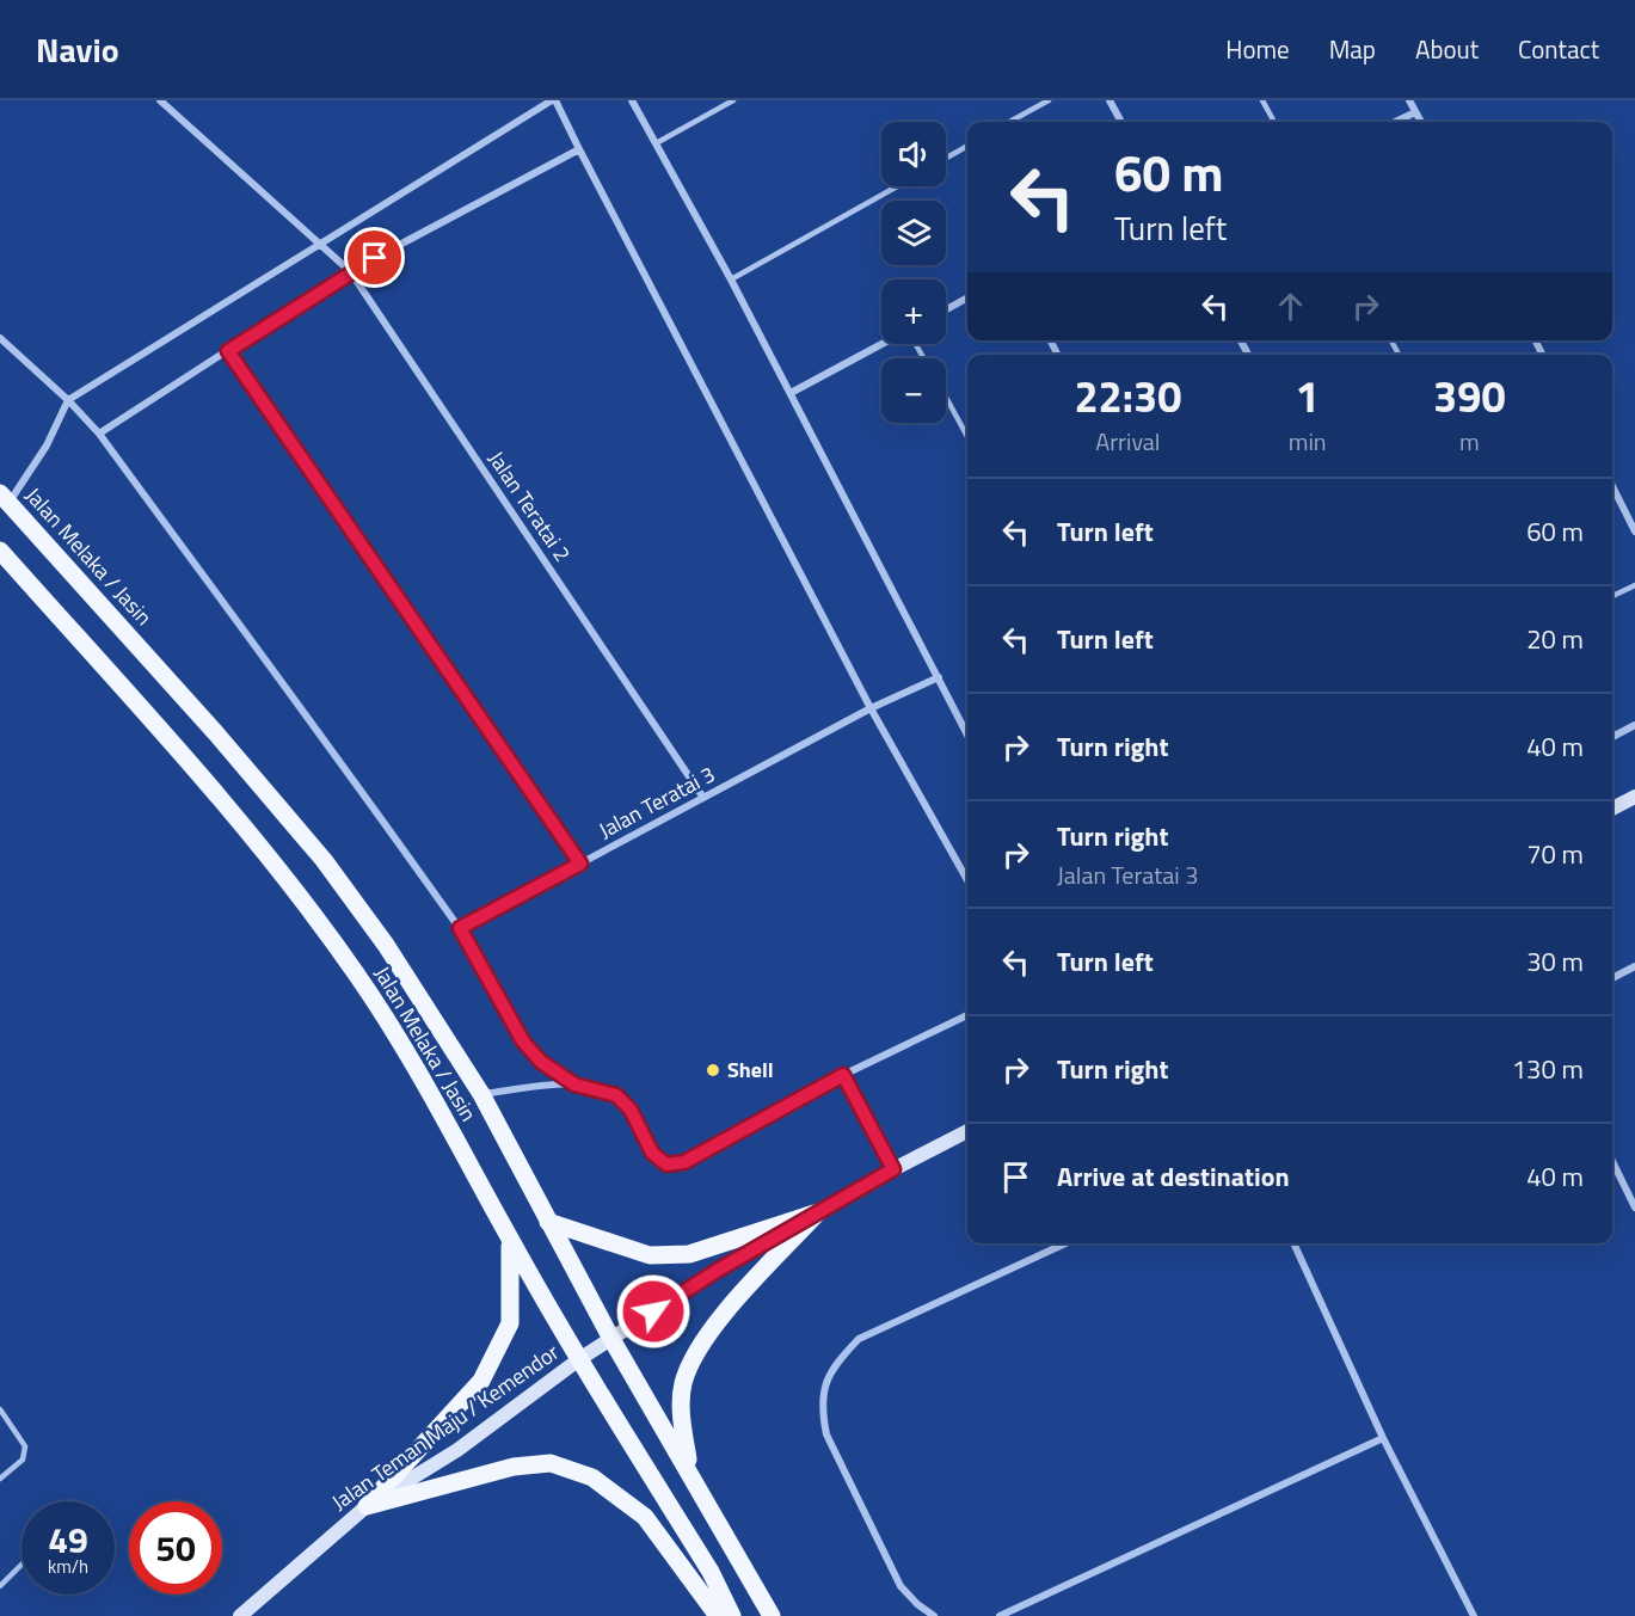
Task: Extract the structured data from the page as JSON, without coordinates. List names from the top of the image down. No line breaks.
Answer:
{"streets":{"main road":["Jalan Melaka / Jasin","Jalan Teman Maju / Kemendor"],"street":["Jalan Teratai 2","Jalan Teratai 3"]},"crossings":[["Jalan Teratai 2","Jalan Teratai 3"],["Jalan Melaka / Jasin","Jalan Teman Maju / Kemendor"]],"places":["Shell"],"page":{"header":"Navio","nav":["Home","Map","About","Contact"],"map_buttons":["+","−"],"turn":["60 m","Turn left"],"eta":["22:30","Arrival","1","min","390","m"],"list":[{"name":"Turn left","value":"60 m"},{"name":"Turn left","value":"20 m"},{"name":"Turn right","value":"40 m"},{"name":"Turn right","note":"Jalan Teratai 3","value":"70 m"},{"name":"Turn left","value":"30 m"},{"name":"Turn right","value":"130 m"},{"name":"Arrive at destination","value":"40 m"}],"speed":"49 km/h","limit":"50"}}
